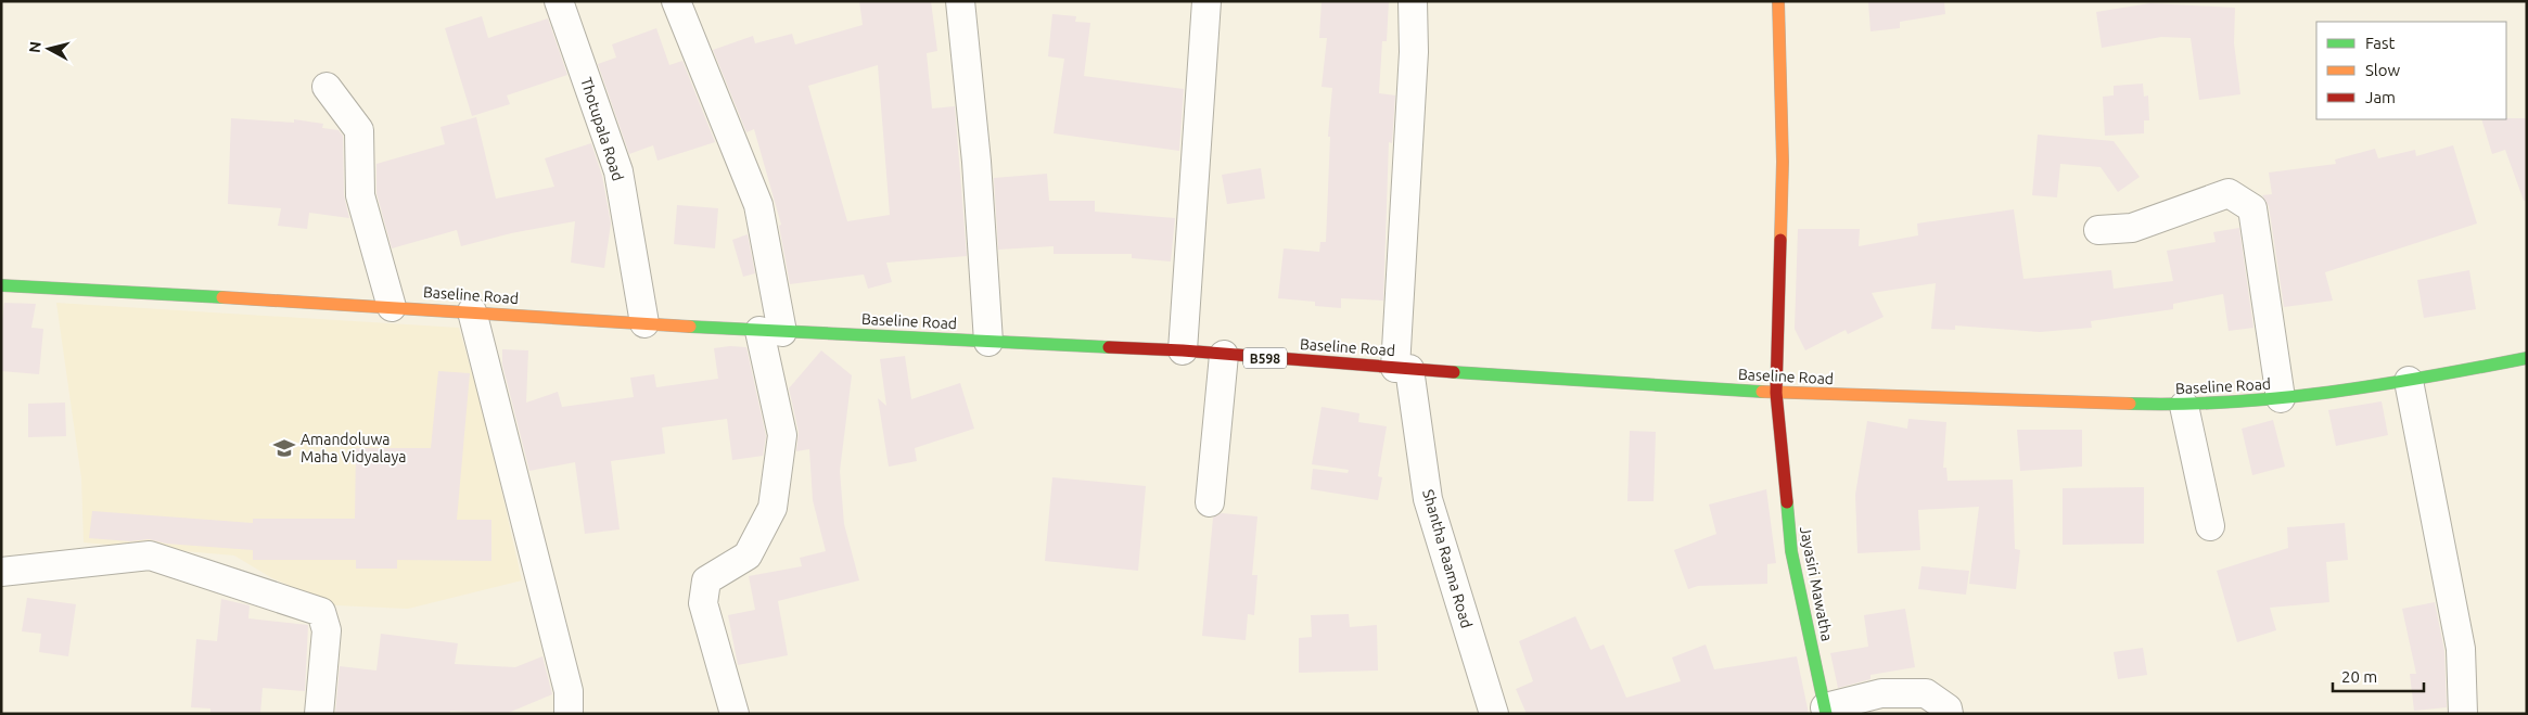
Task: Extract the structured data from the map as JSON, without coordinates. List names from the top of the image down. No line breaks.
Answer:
{"streets":{"main road":["Baseline Road","B598","Jayasiri Mawatha"],"street":["Thotupala Road","Shantha Raama Road"]},"crossings":[["Thotupala Road","Baseline Road"],["Baseline Road","Shantha Raama Road"],["Baseline Road","Jayasiri Mawatha"]],"places":{"school or university":["Amandoluwa Maha Vidyalaya"]},"legend":["Fast","Slow","Jam"],"scale_bar":"20 m","north":"left"}
